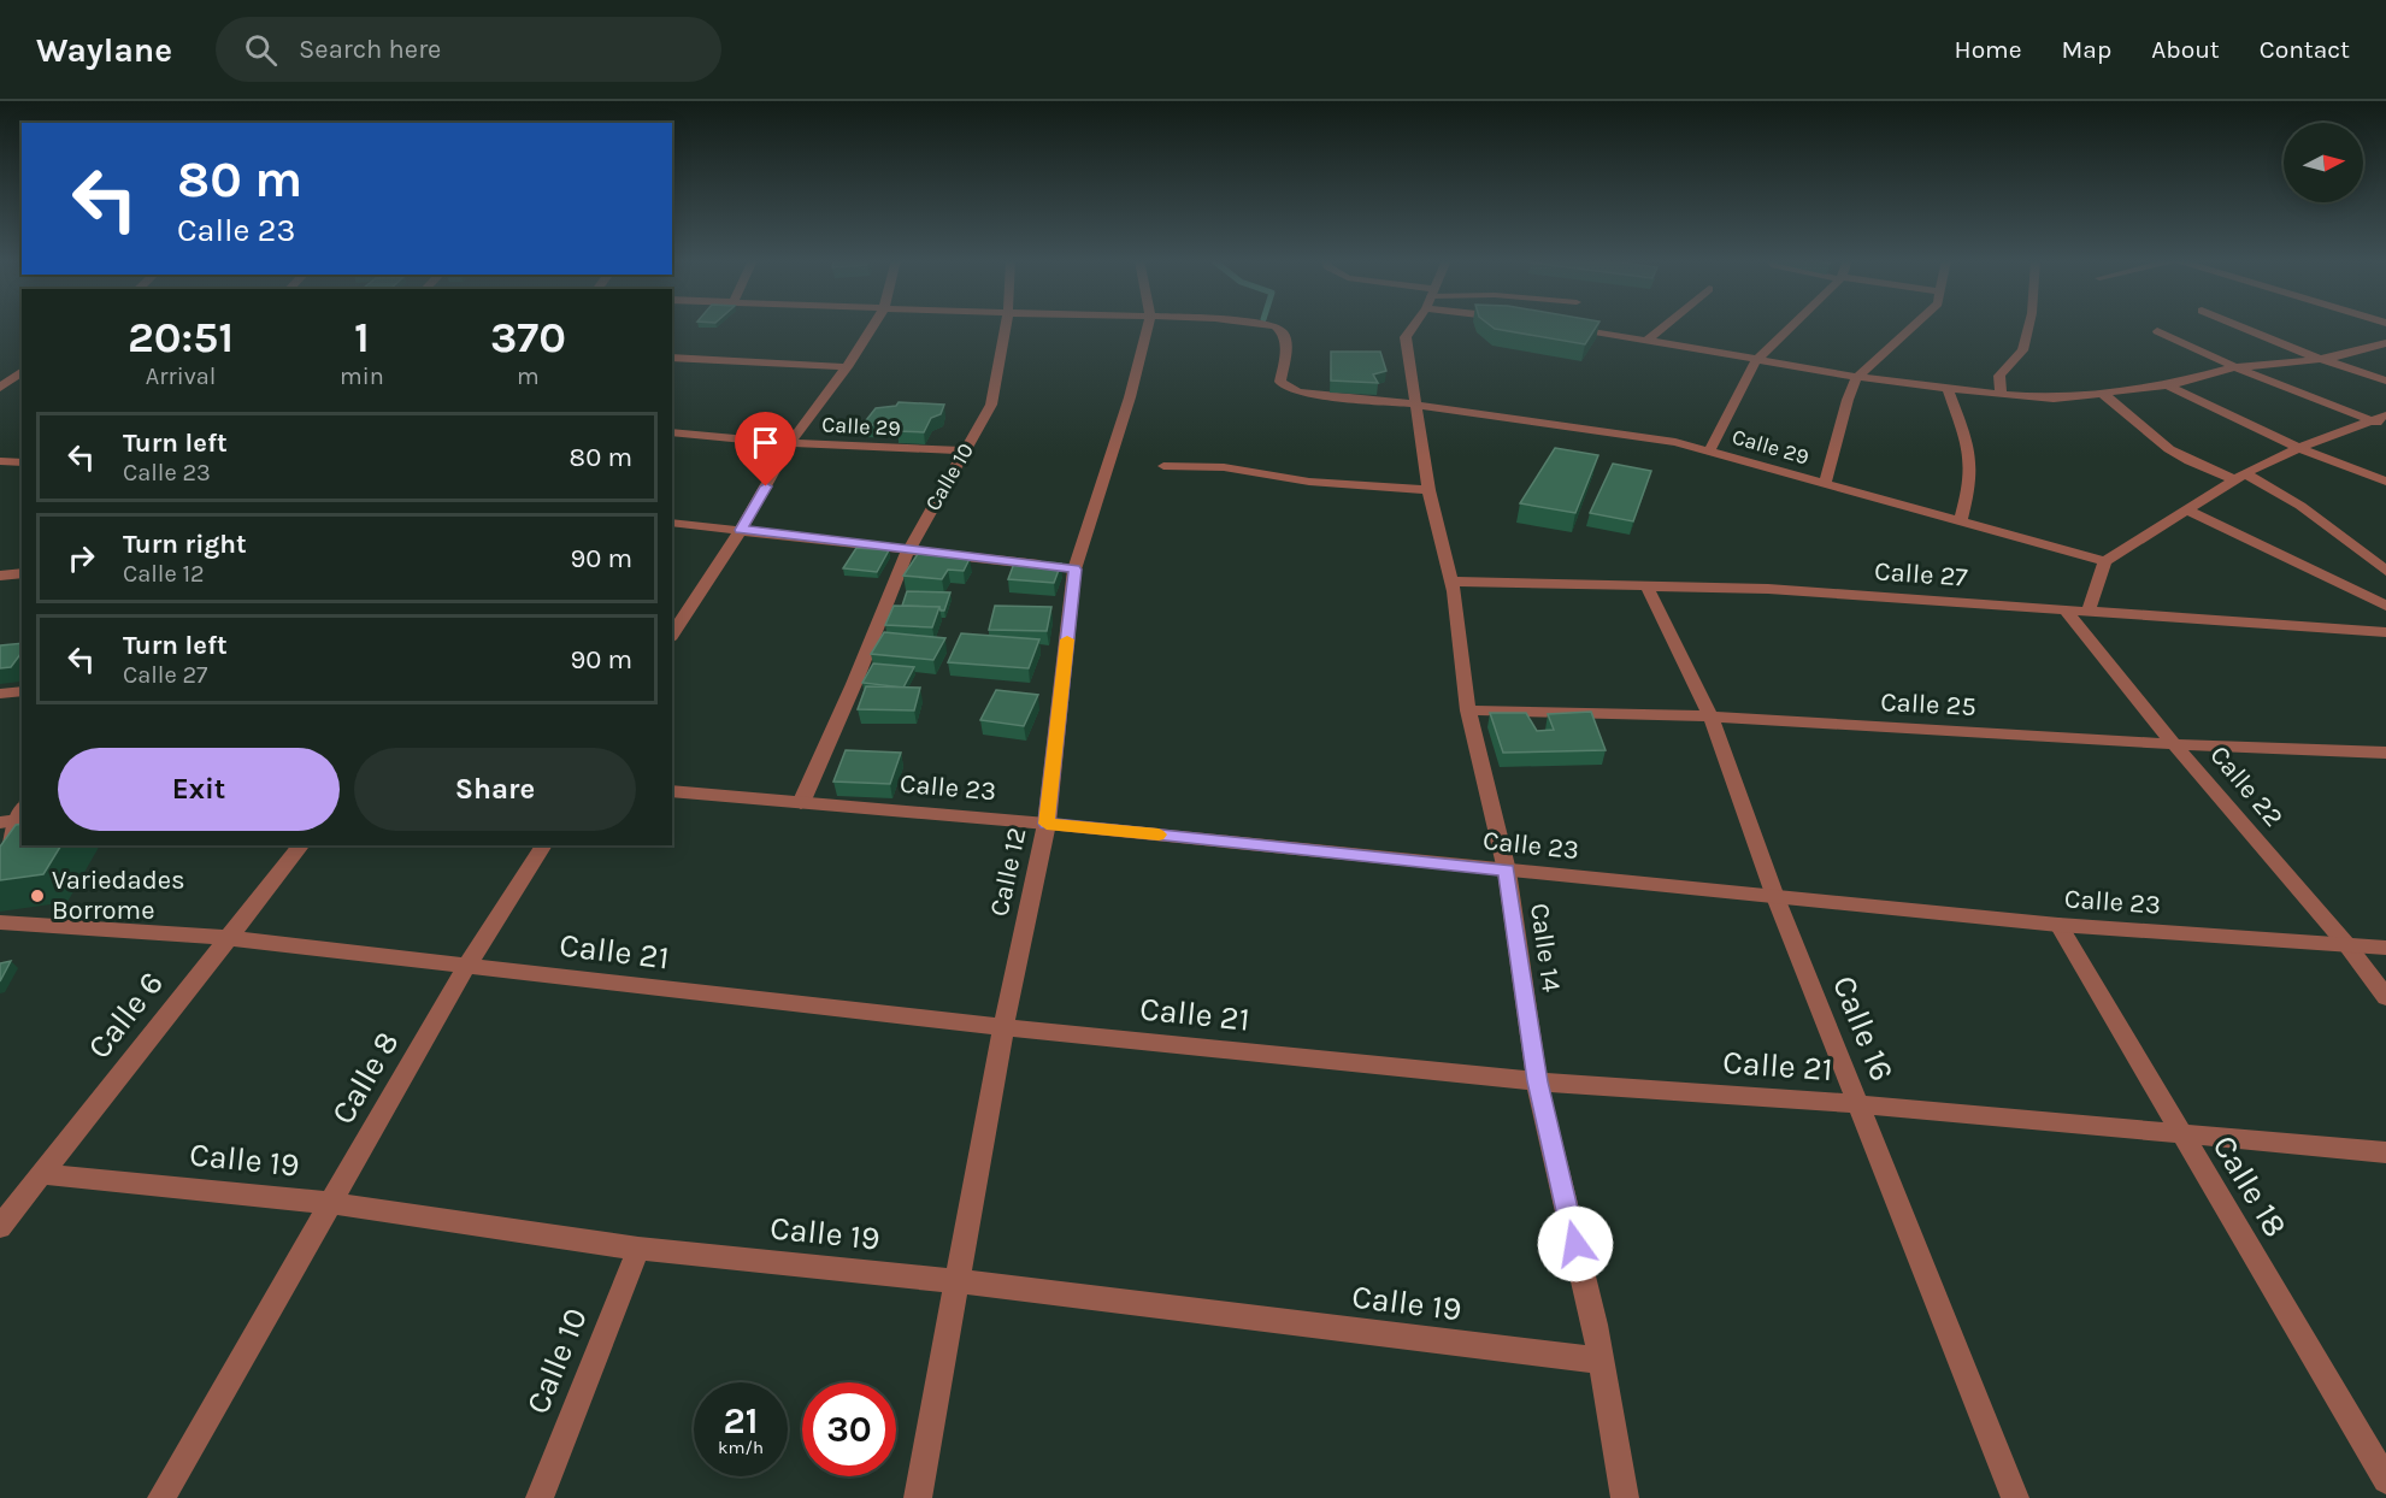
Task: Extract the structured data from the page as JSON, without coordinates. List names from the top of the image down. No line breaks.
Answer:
{"streets":{"street":["Calle 29","Calle 10","Calle 27","Calle 25","Calle 22","Calle 23","Calle 12","Calle 14","Calle 21","Calle 6","Calle 16","Calle 8","Calle 19","Calle 18"]},"crossings":[["Calle 29","Calle 10"],["Calle 29","Calle 14"],["Calle 10","Calle 23"],["Calle 10","Calle 19"],["Calle 27","Calle 22"],["Calle 27","Calle 14"],["Calle 27","Calle 16"],["Calle 25","Calle 22"],["Calle 25","Calle 14"],["Calle 25","Calle 16"],["Calle 22","Calle 23"],["Calle 23","Calle 12"],["Calle 23","Calle 14"],["Calle 23","Calle 16"],["Calle 23","Calle 18"],["Calle 12","Calle 21"],["Calle 12","Calle 19"],["Calle 14","Calle 21"],["Calle 14","Calle 19"],["Calle 21","Calle 6"],["Calle 21","Calle 16"],["Calle 21","Calle 8"],["Calle 21","Calle 18"],["Calle 6","Calle 19"],["Calle 8","Calle 19"]],"places":["Variedades Borrome"],"north":"right","page":{"header":"Waylane","search":"Search here","nav":["Home","Map","About","Contact"],"turn":["80 m","Calle 23"],"eta":["20:51","Arrival","1","min","370","m"],"list":[{"name":"Turn left","note":"Calle 23","value":"80 m"},{"name":"Turn right","note":"Calle 12","value":"90 m"},{"name":"Turn left","note":"Calle 27","value":"90 m"}],"buttons":["Exit","Share"],"speed":"21 km/h","limit":"30"}}
